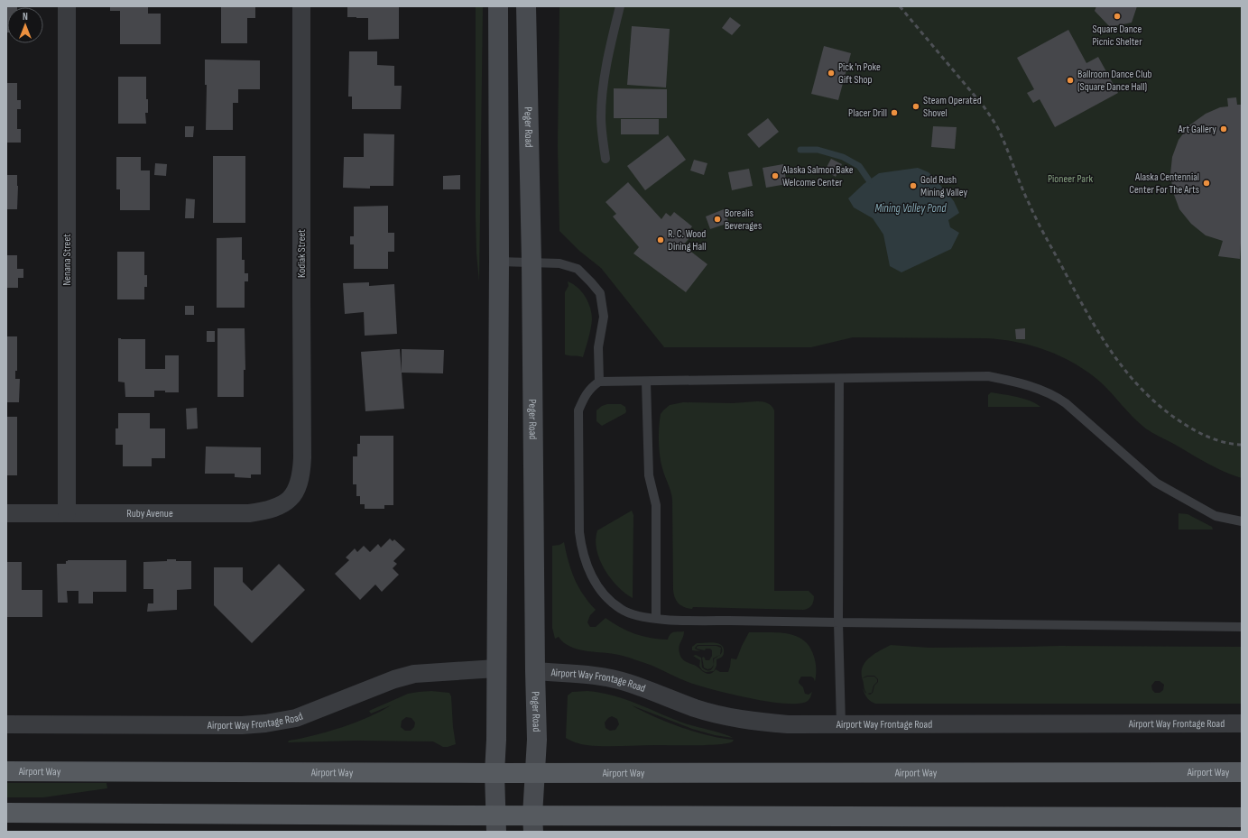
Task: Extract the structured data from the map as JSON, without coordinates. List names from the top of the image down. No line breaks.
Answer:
{"streets":{"main road":["Peger Road","Airport Way"],"street":["Kodiak Street","Nenana Street","Ruby Avenue","Airport Way Frontage Road"]},"crossings":[["Peger Road","Airport Way Frontage Road"],["Peger Road","Airport Way"],["Kodiak Street","Ruby Avenue"],["Nenana Street","Ruby Avenue"]],"water":["Mining Valley Pond"],"parks":["Pioneer Park"],"places":["Square Dance Picnic Shelter","Pick 'n Poke Gift Shop","Ballroom Dance Club (Square Dance Hall)","Steam Operated Shovel","Placer Drill","Art Gallery","Alaska Salmon Bake Welcome Center","Alaska Centennial Center For The Arts","Gold Rush Mining Valley","Borealis Beverages","R. C. Wood Dining Hall"],"north":"top"}
